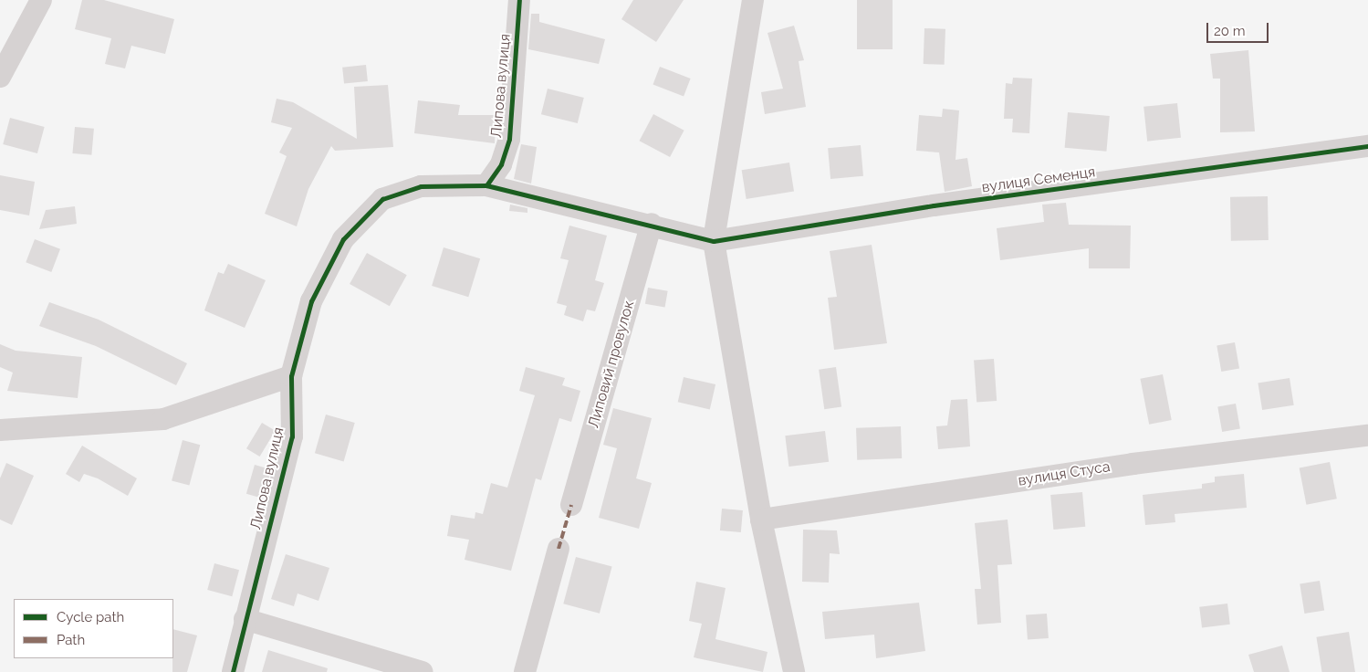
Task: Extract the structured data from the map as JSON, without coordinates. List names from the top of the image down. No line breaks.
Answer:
{"streets":{"street":["Липова вулиця","вулиця Семенця","Липовий провулок","вулиця Стуса"]},"legend":["Cycle path","Path"],"scale_bar":"20 m"}
